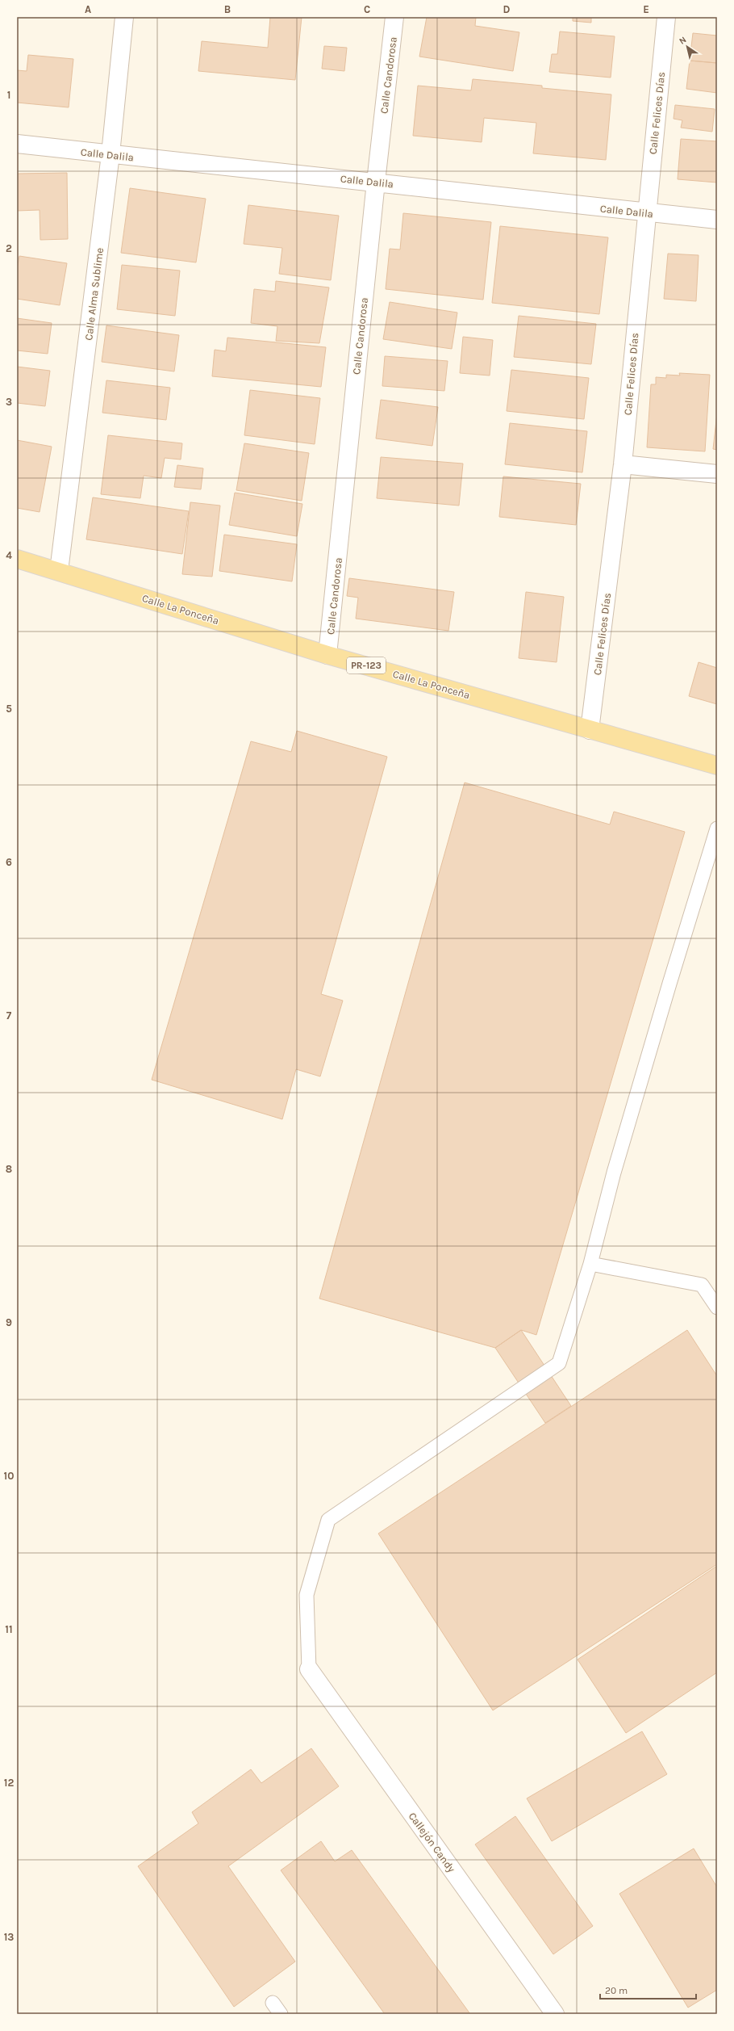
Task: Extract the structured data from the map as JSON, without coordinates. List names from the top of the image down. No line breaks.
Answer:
{"streets":{"main road":["Calle La Ponceña","PR-123"],"street":["Calle Candorosa","Calle Felices Días","Calle Dalila","Calle Alma Sublime","Callejón Candy"]},"crossings":[["Calle Candorosa","Calle Dalila"],["Calle Candorosa","Calle La Ponceña"],["Calle Felices Días","Calle Dalila"],["Calle Felices Días","Calle La Ponceña"],["Calle Dalila","Calle Alma Sublime"],["Calle Alma Sublime","Calle La Ponceña"]],"scale_bar":"20 m","north":"top left","grid":{"columns":["A","B","C","D","E"],"rows":["1","2","3","4","5","6","7","8","9","10","11","12","13"]}}
